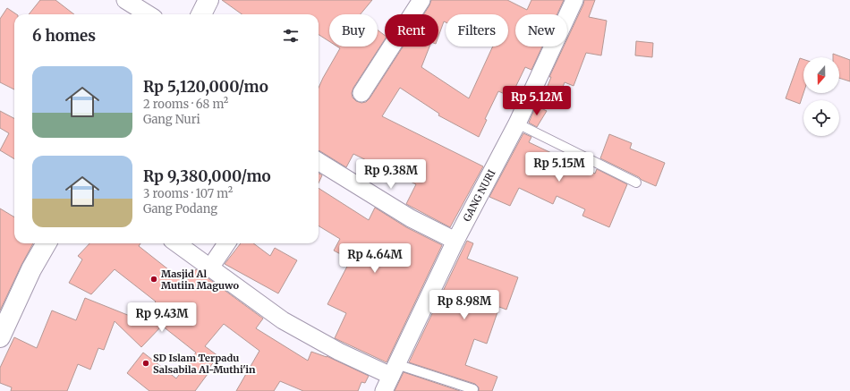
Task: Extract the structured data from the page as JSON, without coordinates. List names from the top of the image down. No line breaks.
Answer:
{"streets":{"street":["GANG NURI"]},"places":["Masjid Al Mutiin Maguwo","SD Islam Terpadu Salsabila Al-Muthi'in"],"north":"bottom","page":{"chip":["Buy","Rent","Filters","New"],"heading":"6 homes","list":[{"name":"Rp 5,120,000/mo","note":"2 rooms · 68 m² · Gang Nuri"},{"name":"Rp 9,380,000/mo","note":"3 rooms · 107 m² · Gang Podang"}],"price":["Rp 5.12M","Rp 5.15M","Rp 9.38M","Rp 4.64M","Rp 8.98M","Rp 9.43M"]}}
